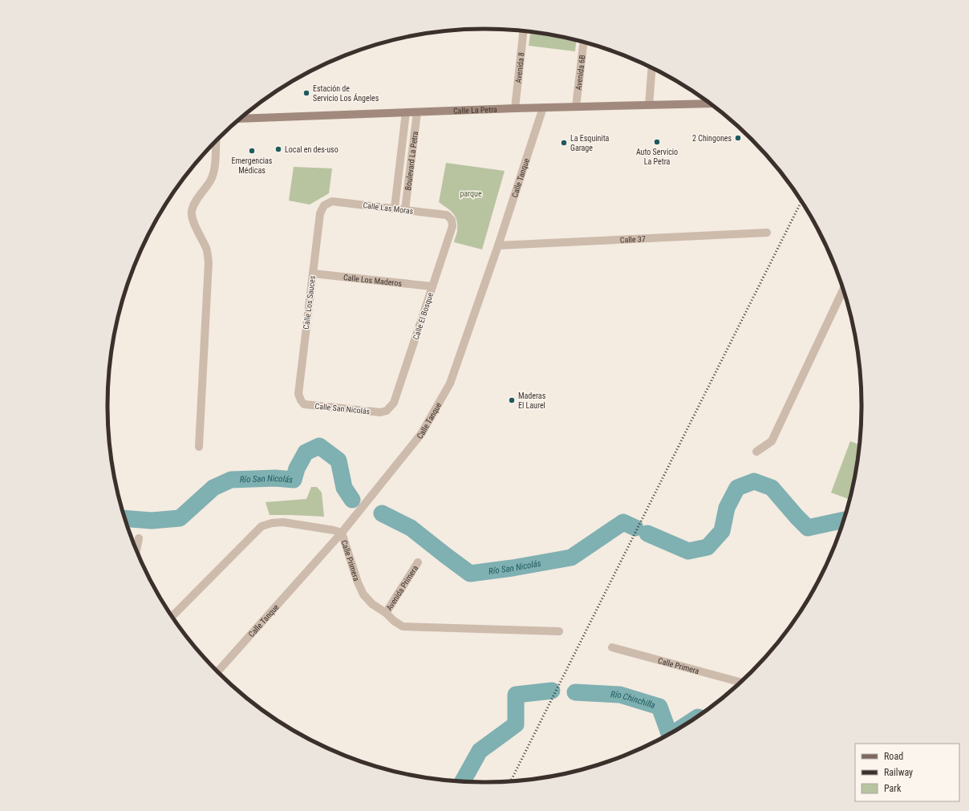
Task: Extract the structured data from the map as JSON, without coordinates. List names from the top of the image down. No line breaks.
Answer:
{"streets":{"street":["Avenida 8","Avenida 6B","Calle La Petra","Boulevard La Petra","Calle Tanque","Calle Las Moras","Calle 37","Calle Los Maderos","Calle Los Sauces","Calle El Bosque","Calle San Nicolás","Calle Primera","Avenida Primera"]},"crossings":[["Avenida 8","Calle La Petra"],["Avenida 6B","Calle La Petra"],["Calle La Petra","Boulevard La Petra"],["Calle La Petra","Calle Tanque"],["Boulevard La Petra","Calle Las Moras"],["Calle Tanque","Calle 37"],["Calle Tanque","Calle Primera"],["Calle Las Moras","Calle Los Sauces"],["Calle Las Moras","Calle El Bosque"],["Calle Los Maderos","Calle Los Sauces"],["Calle Los Maderos","Calle El Bosque"],["Calle Los Sauces","Calle San Nicolás"],["Calle El Bosque","Calle San Nicolás"],["Calle Primera","Avenida Primera"]],"water":["Río San Nicolás","Río Chinchilla"],"parks":["parque"],"places":["Estación de Servicio Los Ángeles","2 Chingones","Auto Servicio La Petra","La Esquinita Garage","Local en des-uso","Emergencias Médicas","Maderas El Laurel"],"legend":["Road","Railway","Park"]}
